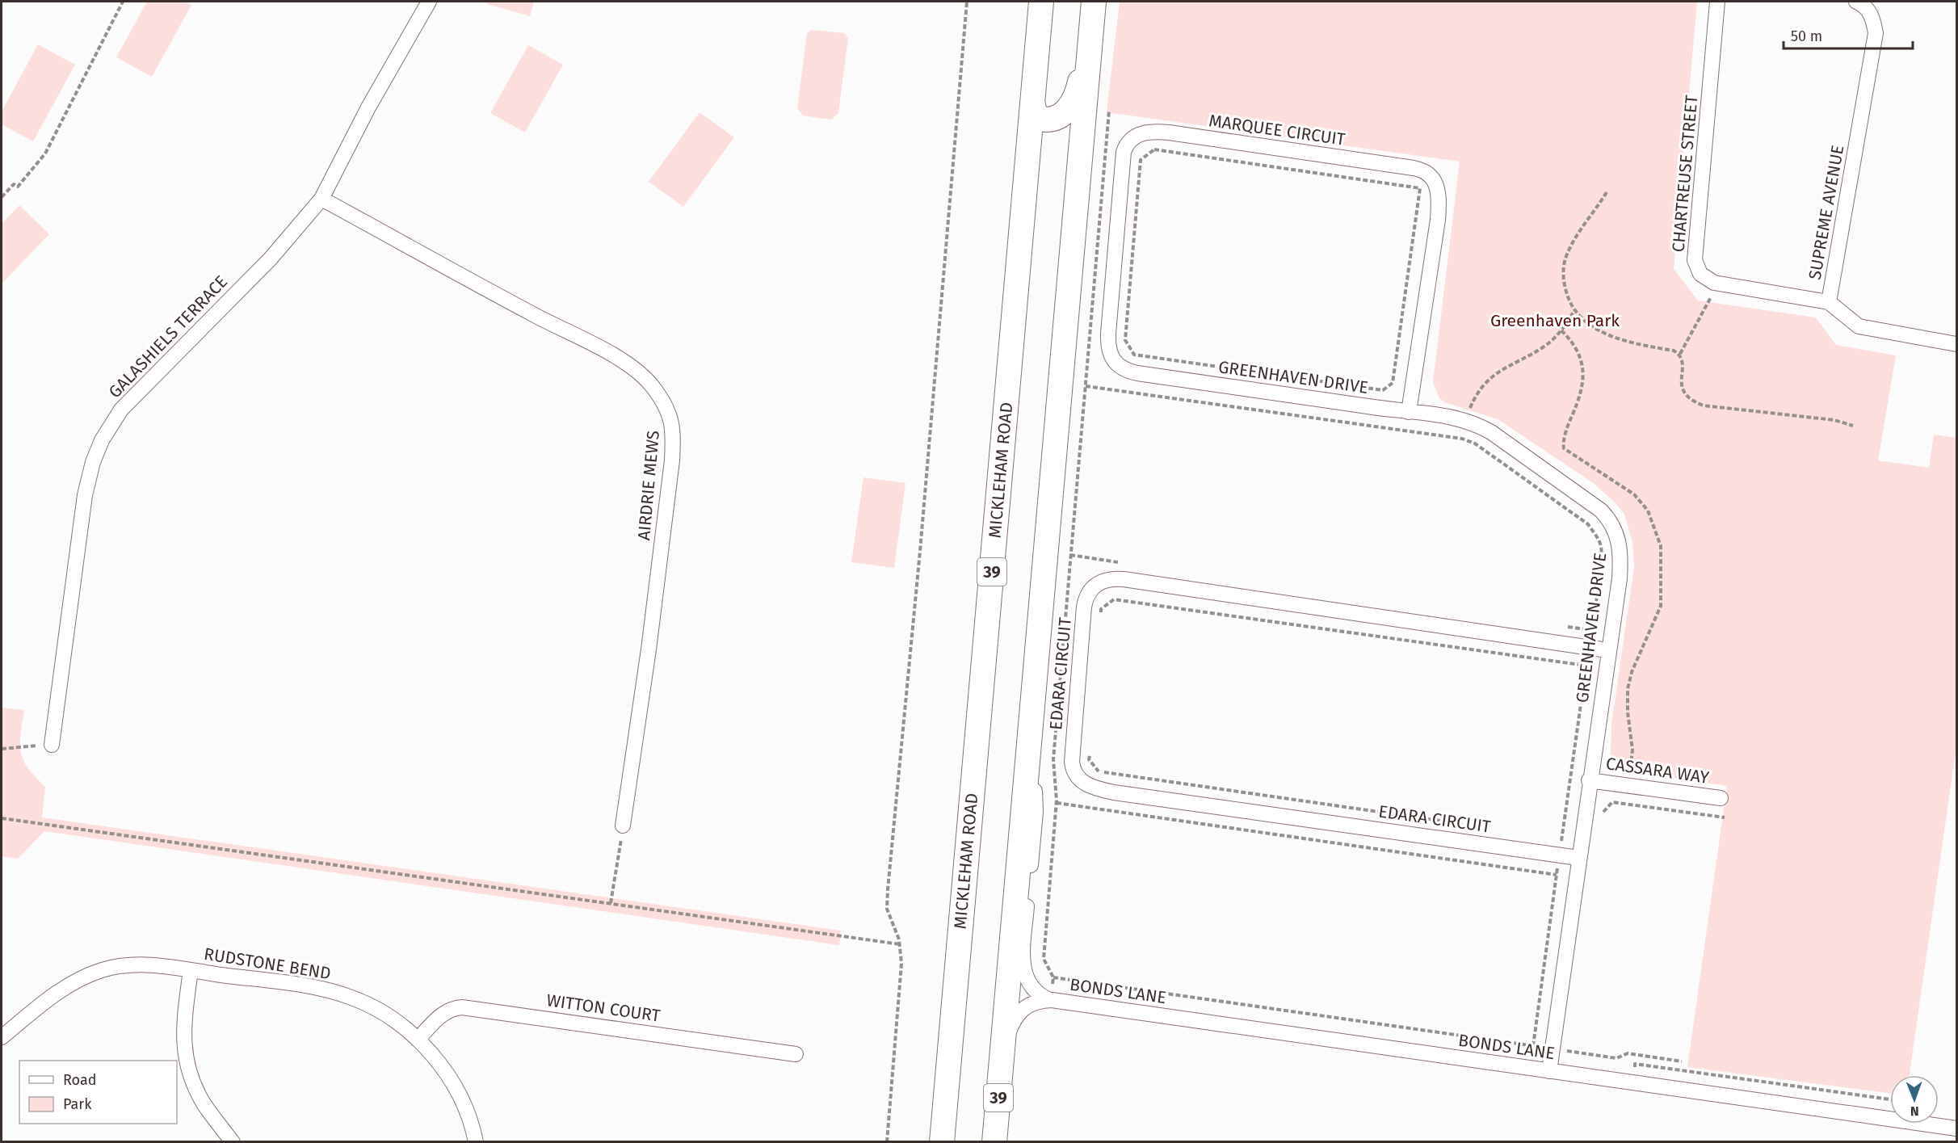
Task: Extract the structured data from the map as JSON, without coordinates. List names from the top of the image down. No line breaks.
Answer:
{"streets":{"main road":["MICKLEHAM ROAD","39"],"street":["MARQUEE CIRCUIT","CHARTREUSE STREET","SUPREME AVENUE","GALASHIELS TERRACE","GREENHAVEN DRIVE","AIRDRIE MEWS","EDARA CIRCUIT","CASSARA WAY","RUDSTONE BEND","BONDS LANE","WITTON COURT"]},"crossings":[["MARQUEE CIRCUIT","GREENHAVEN DRIVE"],["GALASHIELS TERRACE","AIRDRIE MEWS"],["GREENHAVEN DRIVE","EDARA CIRCUIT"],["GREENHAVEN DRIVE","CASSARA WAY"],["GREENHAVEN DRIVE","BONDS LANE"],["RUDSTONE BEND","WITTON COURT"]],"parks":["Greenhaven Park"],"legend":["Road","Park"],"scale_bar":"50 m","north":"bottom"}
